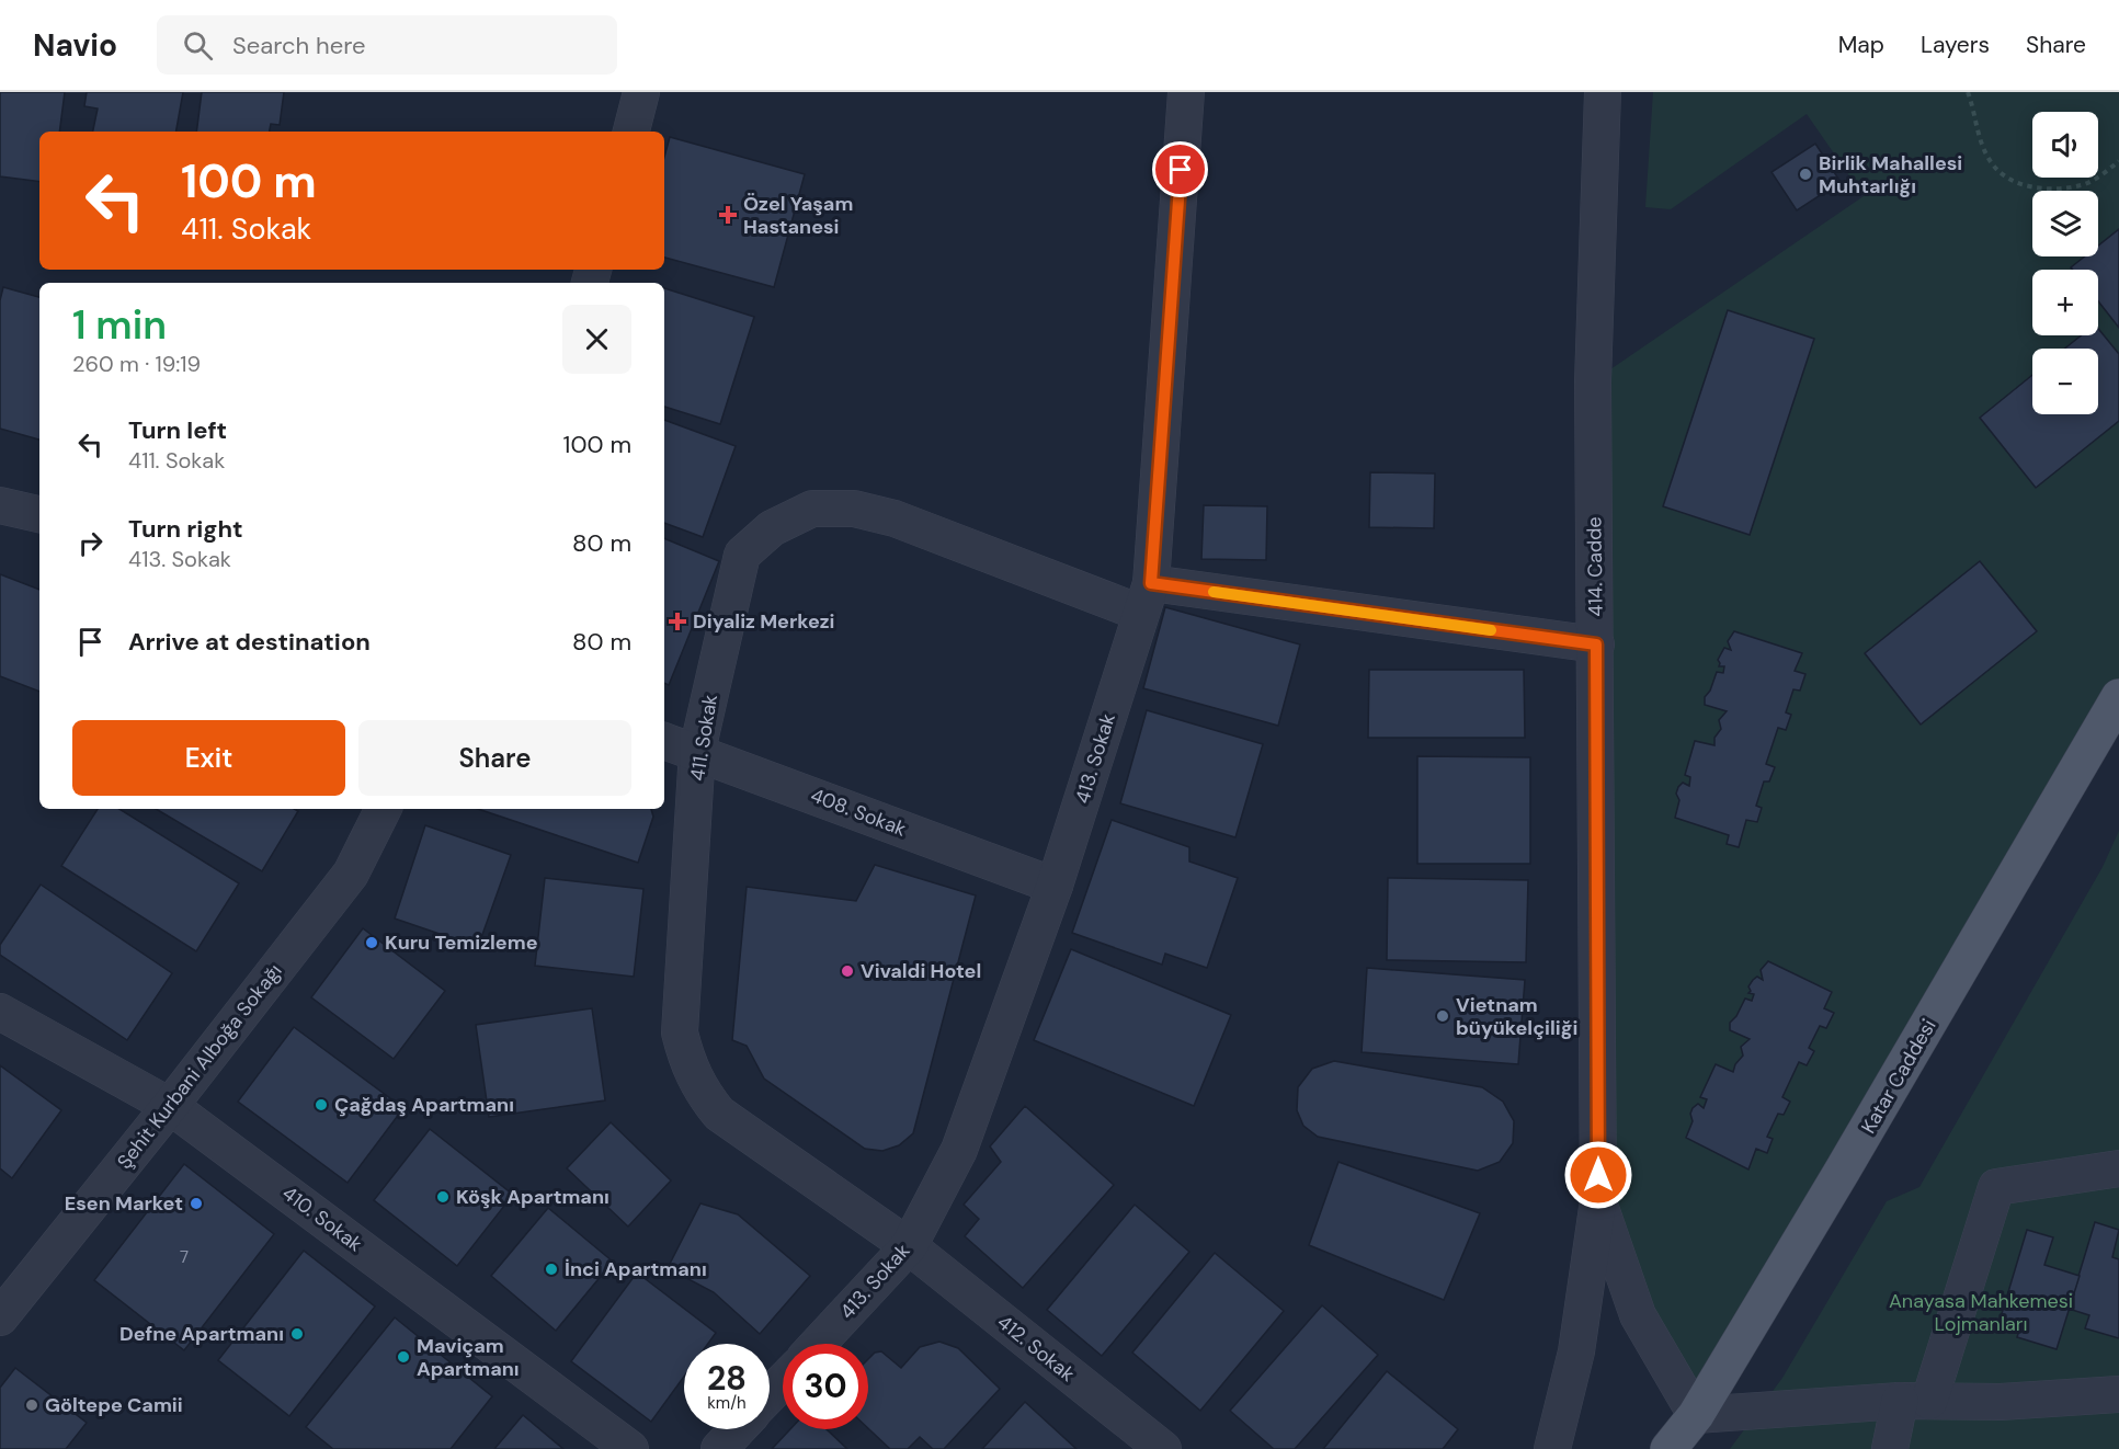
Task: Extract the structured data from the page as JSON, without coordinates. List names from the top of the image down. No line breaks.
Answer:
{"streets":{"main road":["Katar Caddesi"],"street":["414. Cadde","411. Sokak","413. Sokak","408. Sokak","Şehit Kurbani Alboğa Sokağı","410. Sokak","412. Sokak"]},"crossings":[["414. Cadde","411. Sokak"],["411. Sokak","413. Sokak"],["411. Sokak","408. Sokak"],["411. Sokak","412. Sokak"],["413. Sokak","408. Sokak"],["413. Sokak","412. Sokak"],["Şehit Kurbani Alboğa Sokağı","410. Sokak"]],"parks":["Anayasa Mahkemesi Lojmanları"],"places":{"other":["Birlik Mahallesi Muhtarlığı","Kuru Temizleme","Vivaldi Hotel","Vietnam büyükelçiliği","Çağdaş Apartmanı","Köşk Apartmanı","Esen Market","İnci Apartmanı","Defne Apartmanı","Maviçam Apartmanı","Göltepe Camii"],"health":["Özel Yaşam Hastanesi","Diyaliz Merkezi"]},"house_numbers":["7"],"page":{"header":"Navio","search":"Search here","nav":["Map","Layers","Share"],"map_buttons":["+","−"],"turn":["100 m","411. Sokak"],"heading":["1 min","260 m · 19:19"],"list":[{"name":"Turn left","note":"411. Sokak","value":"100 m"},{"name":"Turn right","note":"413. Sokak","value":"80 m"},{"name":"Arrive at destination","value":"80 m"}],"buttons":["Exit","Share"],"speed":"28 km/h","limit":"30"}}
